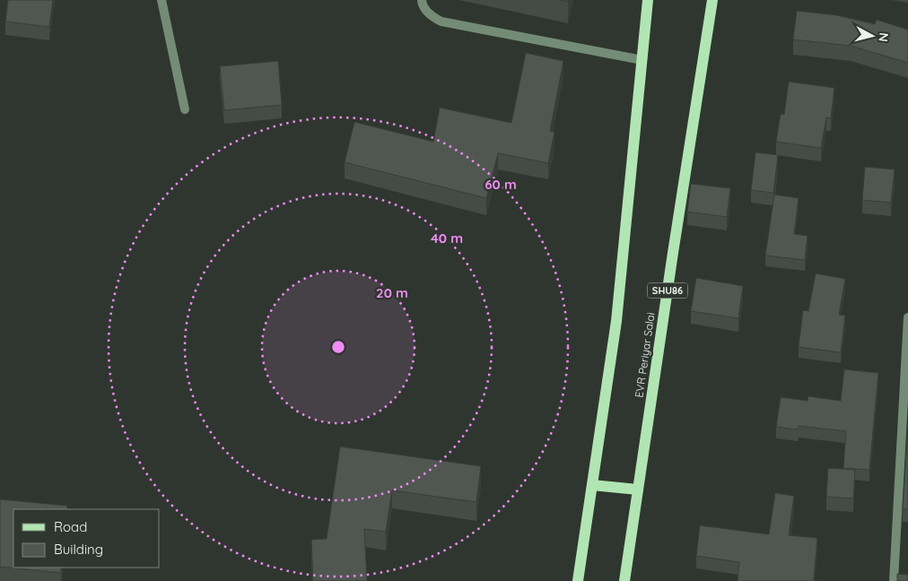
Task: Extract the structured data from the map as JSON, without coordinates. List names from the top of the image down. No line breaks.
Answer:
{"streets":{"main road":["SHU86","EVR Periyar Salai"]},"legend":["Road","Building"],"north":"right","rings":["60 m","40 m","20 m"]}
